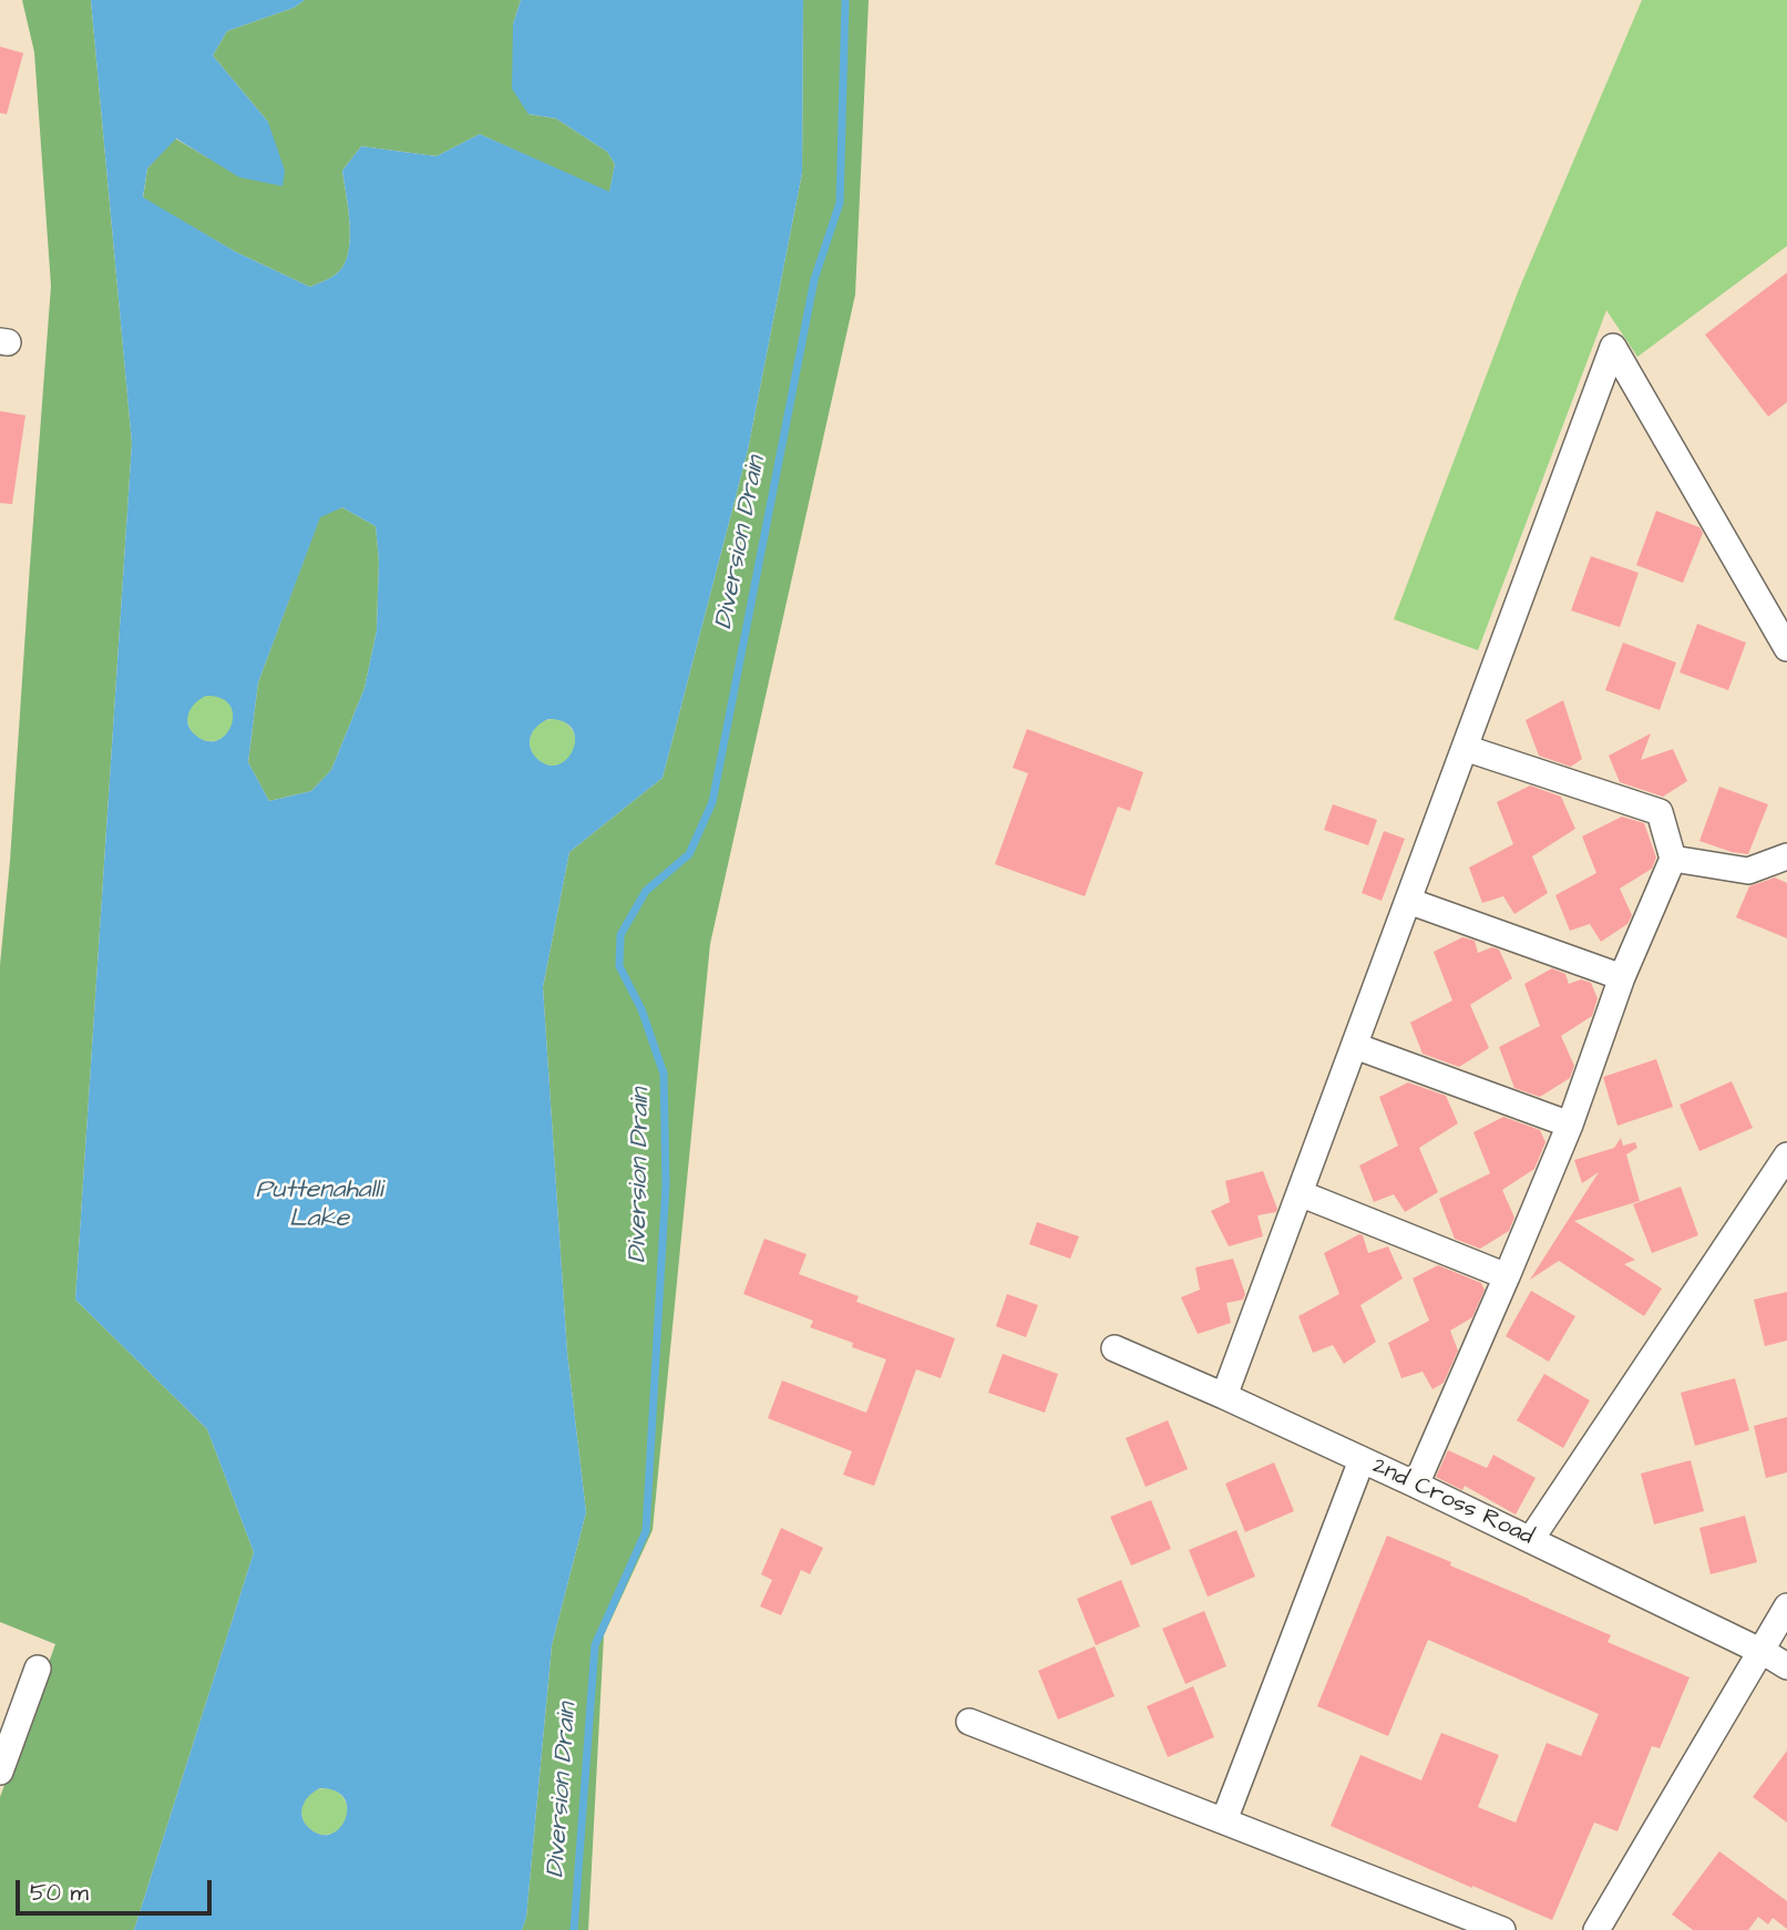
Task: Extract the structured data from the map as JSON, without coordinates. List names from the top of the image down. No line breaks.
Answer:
{"streets":{"street":["2nd Cross Road"]},"water":["Diversion Drain","Puttenahalli Lake"],"scale_bar":"50 m"}
